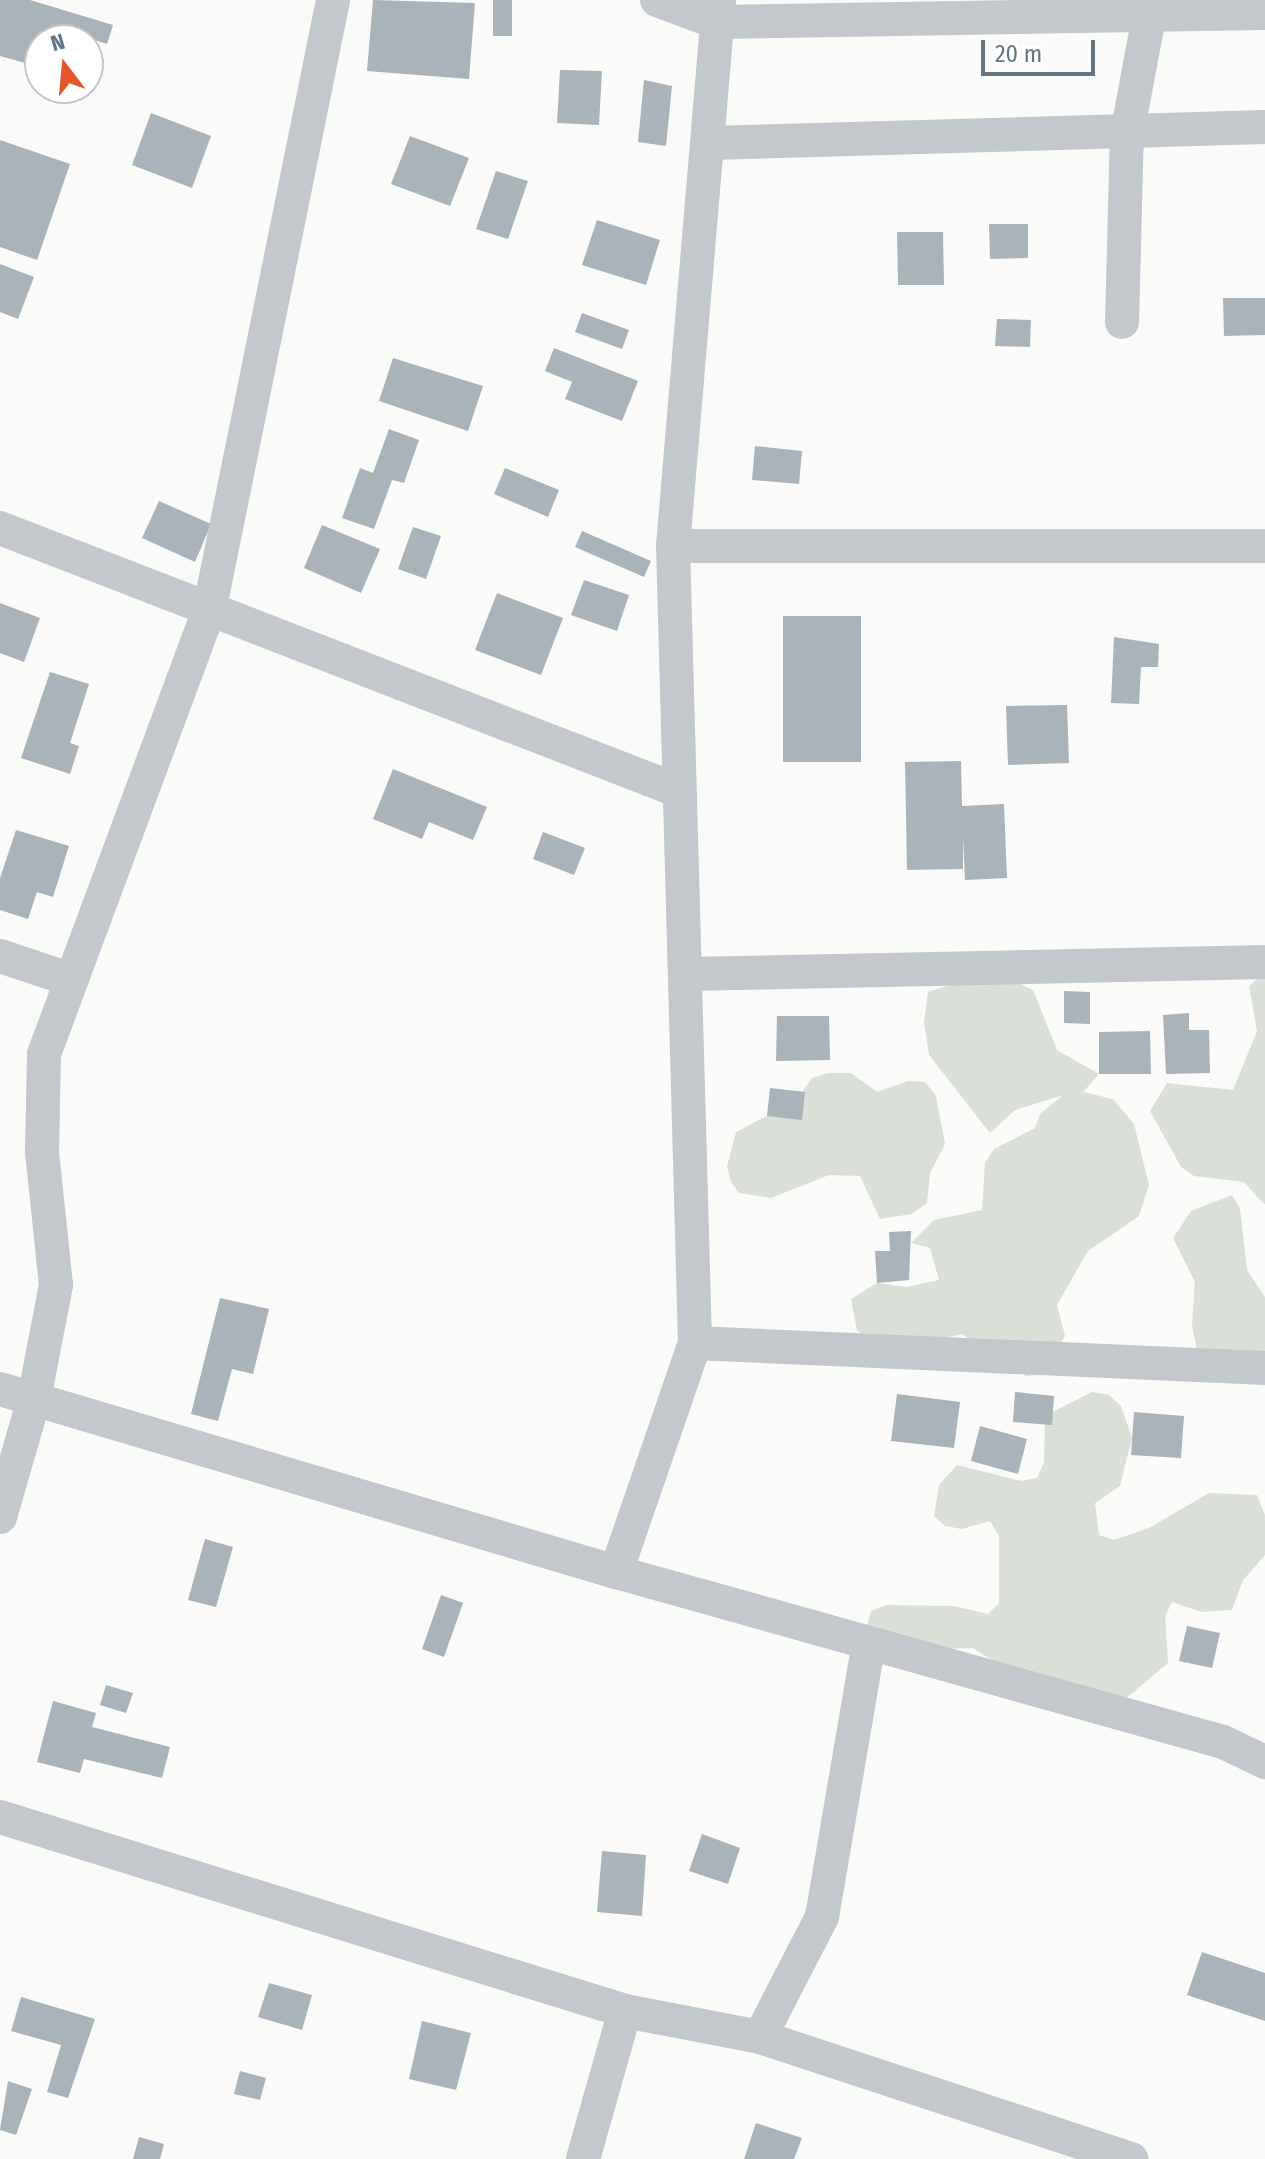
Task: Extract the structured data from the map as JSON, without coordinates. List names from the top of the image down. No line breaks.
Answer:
{"scale_bar":"20 m","north":"top"}
